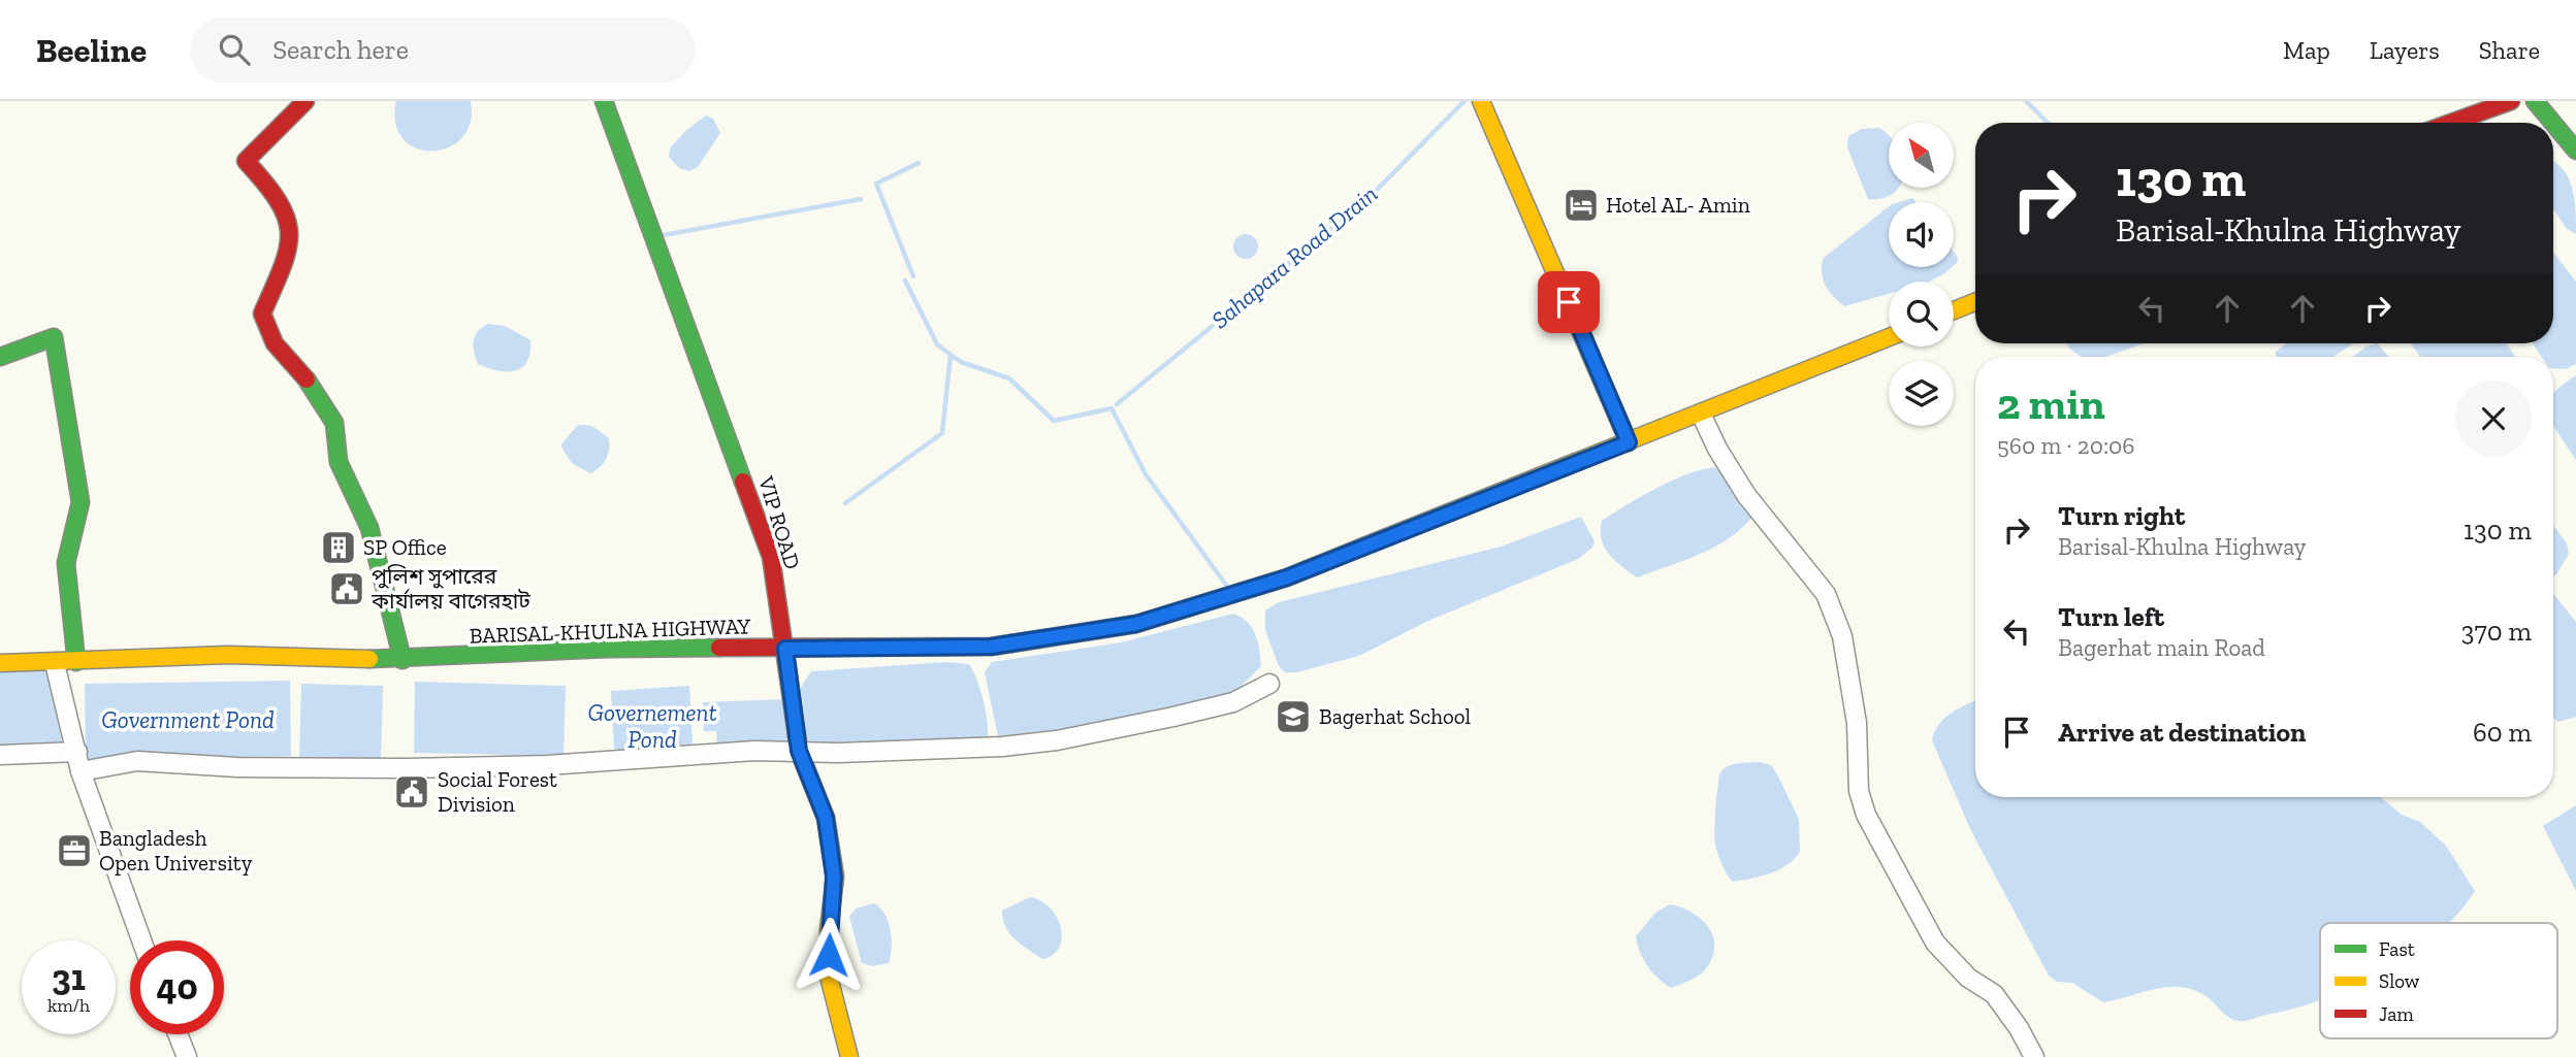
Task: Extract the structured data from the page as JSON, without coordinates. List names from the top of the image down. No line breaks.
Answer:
{"streets":{"main road":["VIP ROAD","BARISAL-KHULNA HIGHWAY"]},"crossings":[["VIP ROAD","BARISAL-KHULNA HIGHWAY"]],"water":["Sahapara Road Drain","Governement Pond","Government Pond"],"places":{"hotel":["Hotel AL- Amin"],"building":["SP Office"],"public building":["পুলিশ সুপারের কার্যালয় বাগেরহাট","Social Forest Division"],"school or university":["Bagerhat School"],"office":["Bangladesh Open University"]},"legend":["Fast","Slow","Jam"],"north":"top left","page":{"header":"Beeline","search":"Search here","nav":["Map","Layers","Share"],"turn":["130 m","Barisal-Khulna Highway"],"heading":["2 min","560 m · 20:06"],"list":[{"name":"Turn right","note":"Barisal-Khulna Highway","value":"130 m"},{"name":"Turn left","note":"Bagerhat main Road","value":"370 m"},{"name":"Arrive at destination","value":"60 m"}],"speed":"31 km/h","limit":"40"}}
